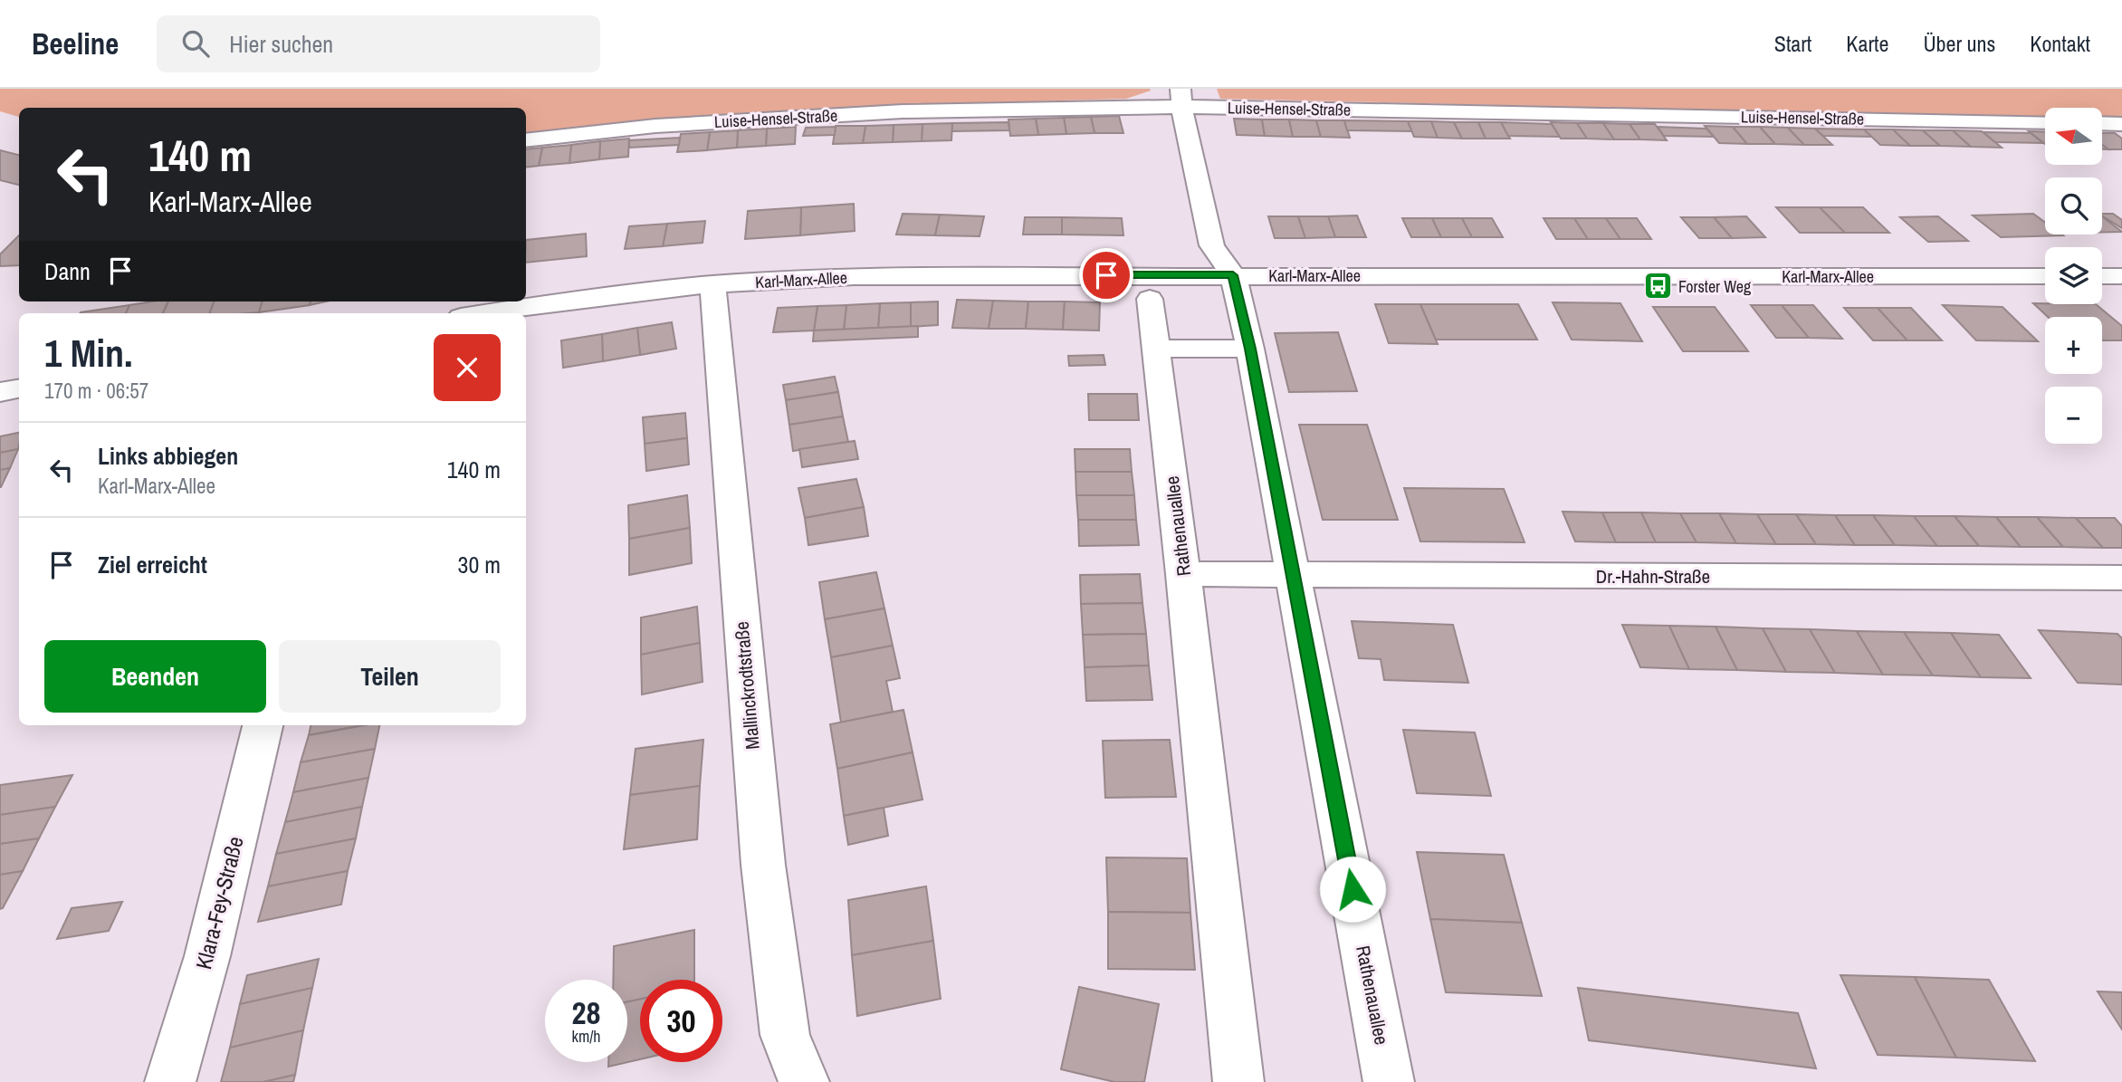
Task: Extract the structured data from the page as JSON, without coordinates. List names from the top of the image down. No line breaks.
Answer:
{"streets":{"street":["Luise-Hensel-Straße","Karl-Marx-Allee","Rathenauallee","Dr.-Hahn-Straße","Mallinckrodtstraße","Klara-Fey-Straße"]},"crossings":[["Karl-Marx-Allee","Rathenauallee"],["Karl-Marx-Allee","Mallinckrodtstraße"],["Rathenauallee","Dr.-Hahn-Straße"]],"places":{"bus stop":["Forster Weg"]},"north":"left","page":{"header":"Beeline","search":"Hier suchen","nav":["Start","Karte","Über uns","Kontakt"],"map_buttons":["+","−"],"turn":["140 m","Karl-Marx-Allee"],"then":"Dann","heading":["1 Min.","170 m · 06:57"],"list":[{"name":"Links abbiegen","note":"Karl-Marx-Allee","value":"140 m"},{"name":"Ziel erreicht","value":"30 m"}],"buttons":["Beenden","Teilen"],"speed":"28 km/h","limit":"30"}}
